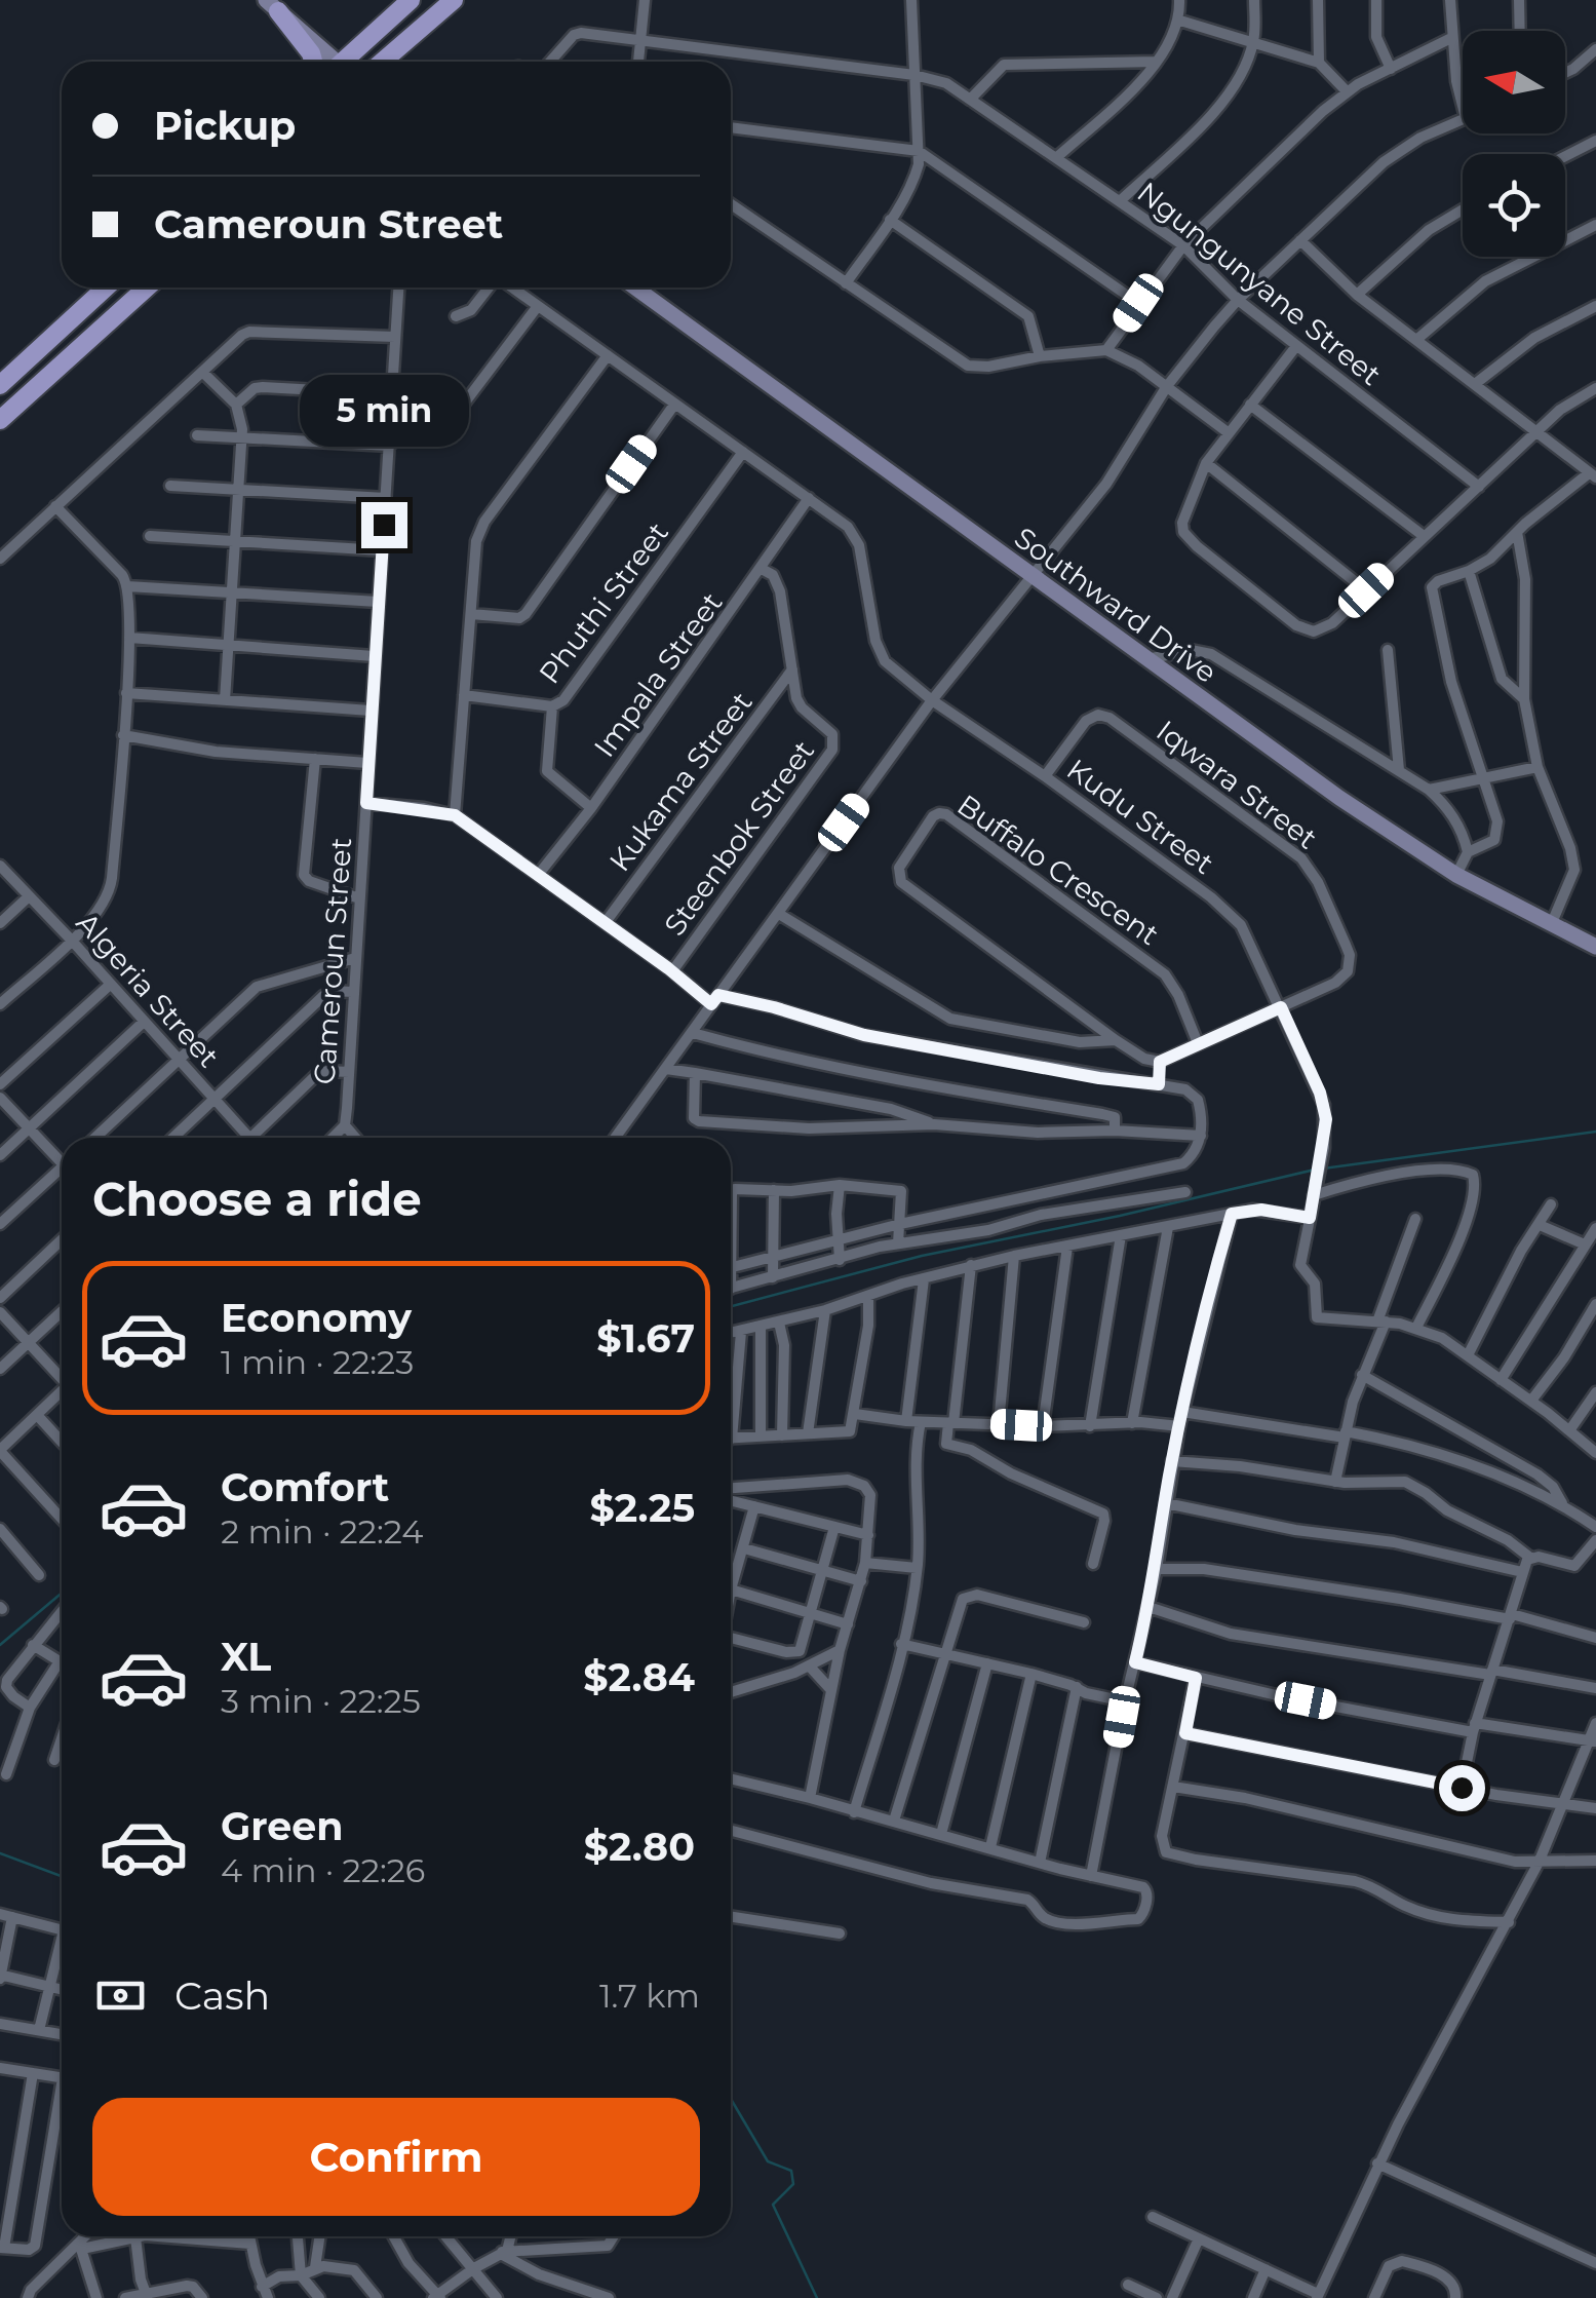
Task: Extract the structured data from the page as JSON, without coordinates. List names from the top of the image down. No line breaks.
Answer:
{"streets":{"main road":["Southward Drive"],"street":["Ngungunyane Street","Phuthi Street","Impala Street","Kukama Street","Iqwara Street","Kudu Street","Steenbok Street","Buffalo Crescent","Cameroun Street","Algeria Street"]},"crossings":[["Impala Street","Steenbok Street"],["Kukama Street","Steenbok Street"],["Iqwara Street","Kudu Street"]],"north":"left","page":{"banner":["Pickup","Cameroun Street"],"bubble":"5 min","heading":"Choose a ride","list":[{"name":"Economy","note":"1 min · 22:23","value":"$1.67"},{"name":"Comfort","note":"2 min · 22:24","value":"$2.25"},{"name":"XL","note":"3 min · 22:25","value":"$2.84"},{"name":"Green","note":"4 min · 22:26","value":"$2.80"}],"pay":["Cash","1.7 km"],"buttons":"Confirm"}}
